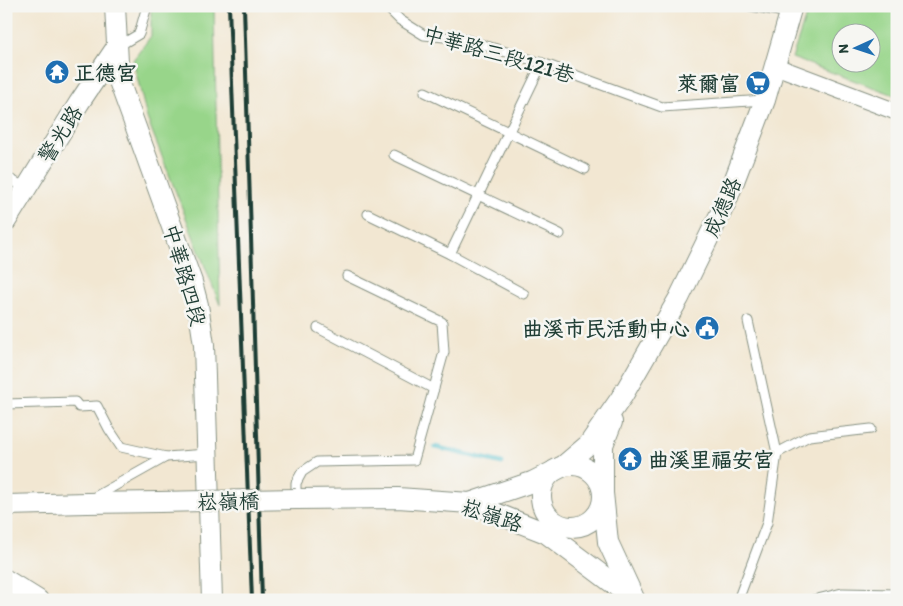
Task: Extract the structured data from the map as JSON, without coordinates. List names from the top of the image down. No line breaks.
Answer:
{"streets":{"street":["警光路","成德路","中華路四段","崧嶺橋","崧嶺路"],"lane":["中華路三段121巷"]},"crossings":[["中華路三段121巷","成德路"],["警光路","中華路四段"],["成德路","崧嶺路"],["崧嶺橋","崧嶺路"]],"places":{"temple":["正德宮","曲溪里福安宮"],"supermarket":["萊爾富"],"public building":["曲溪市民活動中心"]},"north":"left"}
